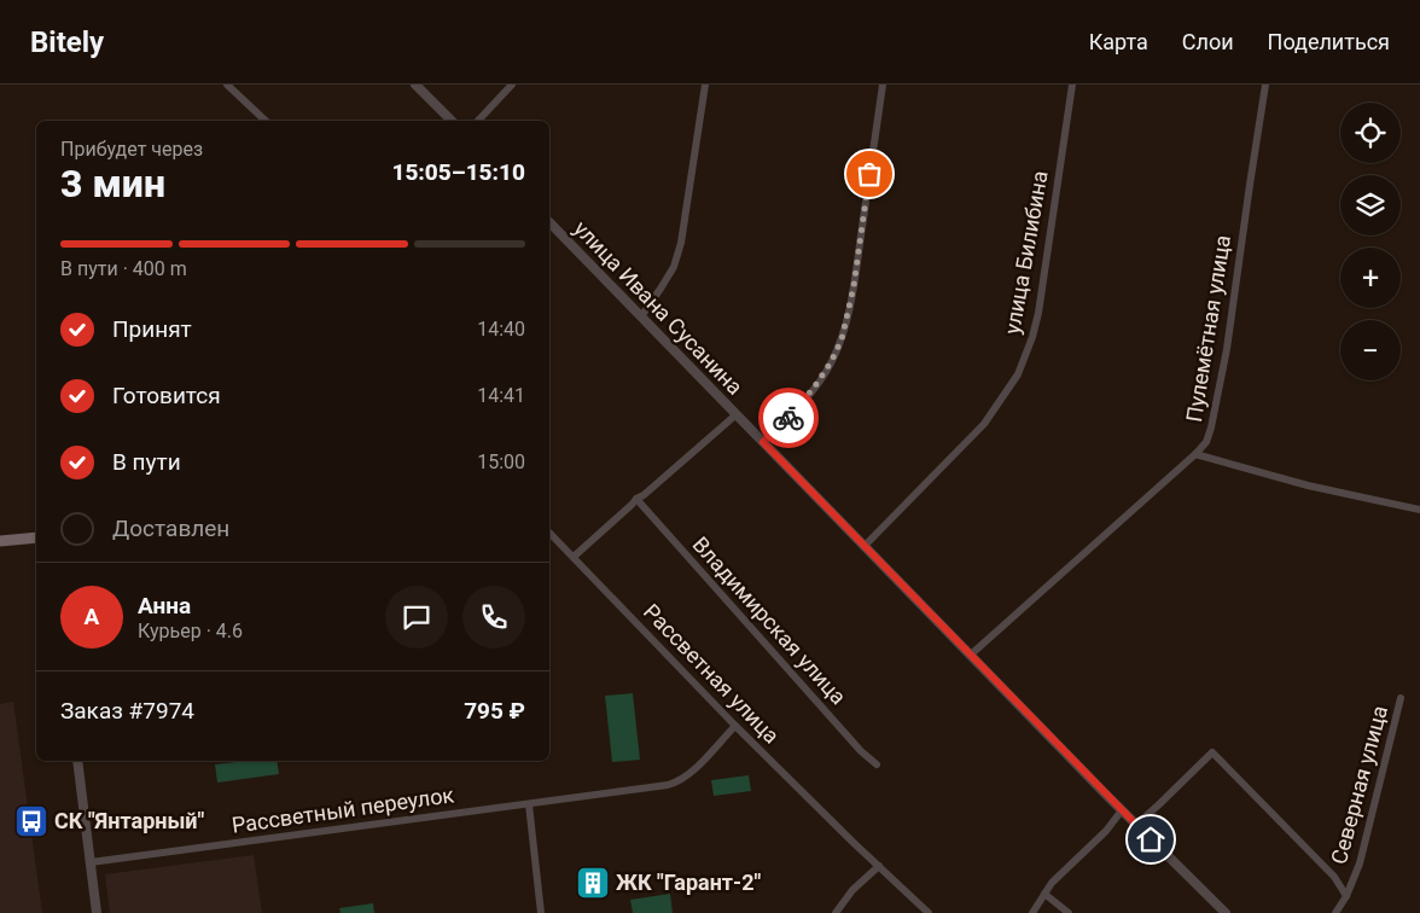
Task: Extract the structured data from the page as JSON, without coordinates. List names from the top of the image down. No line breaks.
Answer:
{"streets":{"street":["улица Билибина","улица Ивана Сусанина","Пулемётная улица","Владимирская улица","Рассветная улица","Северная улица","Рассветный переулок"]},"crossings":[["улица Билибина","улица Ивана Сусанина"],["улица Ивана Сусанина","Пулемётная улица"],["Рассветная улица","Рассветный переулок"]],"places":{"bus stop":["СК \"Янтарный\""],"building":["ЖК \"Гарант-2\""]},"page":{"header":"Bitely","nav":["Карта","Слои","Поделиться"],"map_buttons":["+","−"],"heading":["3 мин","Прибудет через","15:05–15:10"],"panel":["Анна","Курьер · 4.6","Заказ #7974","795 ₽"],"bar":"В пути · 400 m","list":[["Принят","14:40"],["Готовится","14:41"],["В пути","15:00"],"Доставлен"],"round":"А"}}
